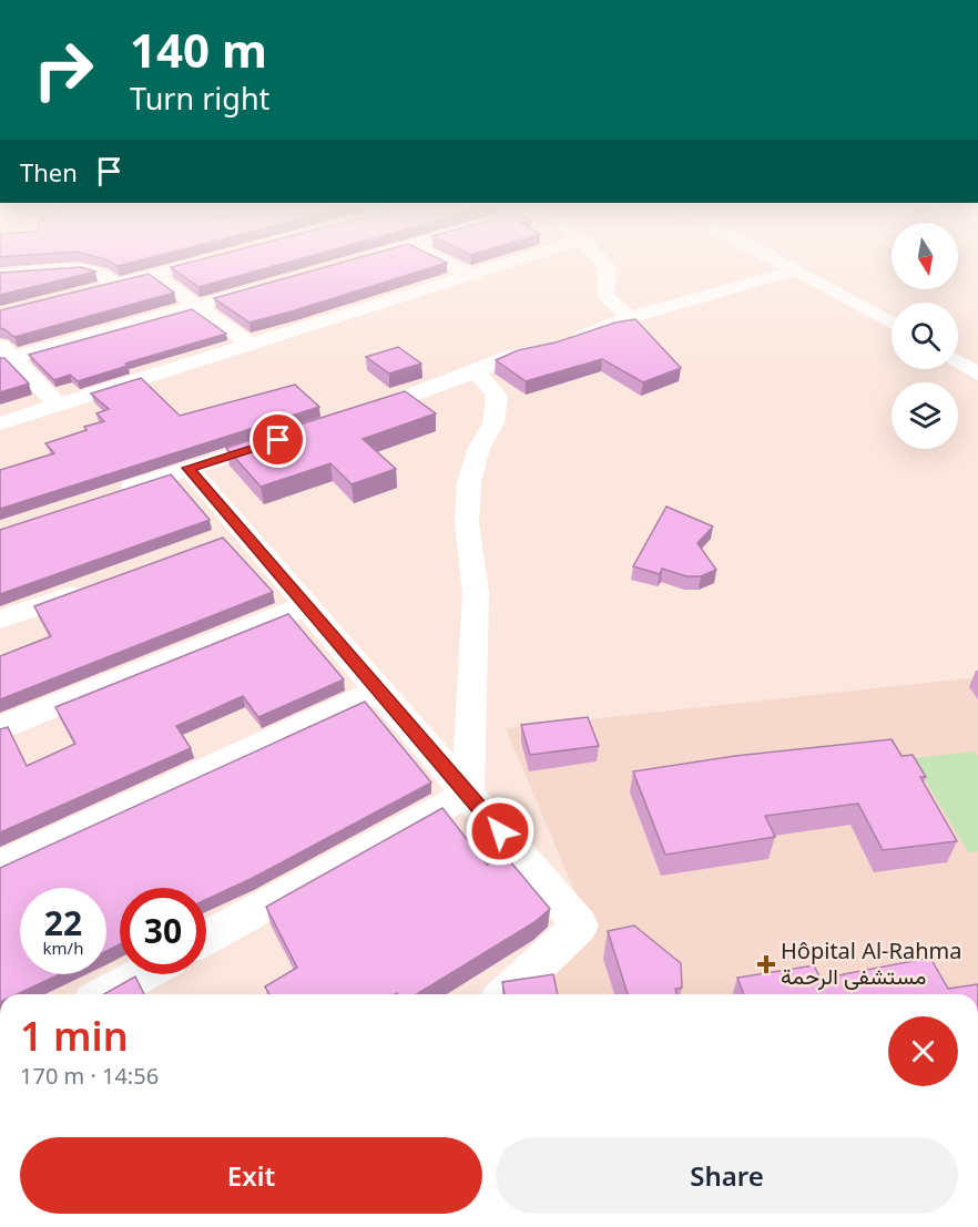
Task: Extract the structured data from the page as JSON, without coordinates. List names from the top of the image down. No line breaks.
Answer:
{"places":{"health":["Hôpital Al-Rahma مستشفى الرحمة"]},"north":"bottom","page":{"turn":["140 m","Turn right"],"then":"Then","speed":"22 km/h","limit":"30","heading":["1 min","170 m · 14:56"],"buttons":["Exit","Share"]}}
